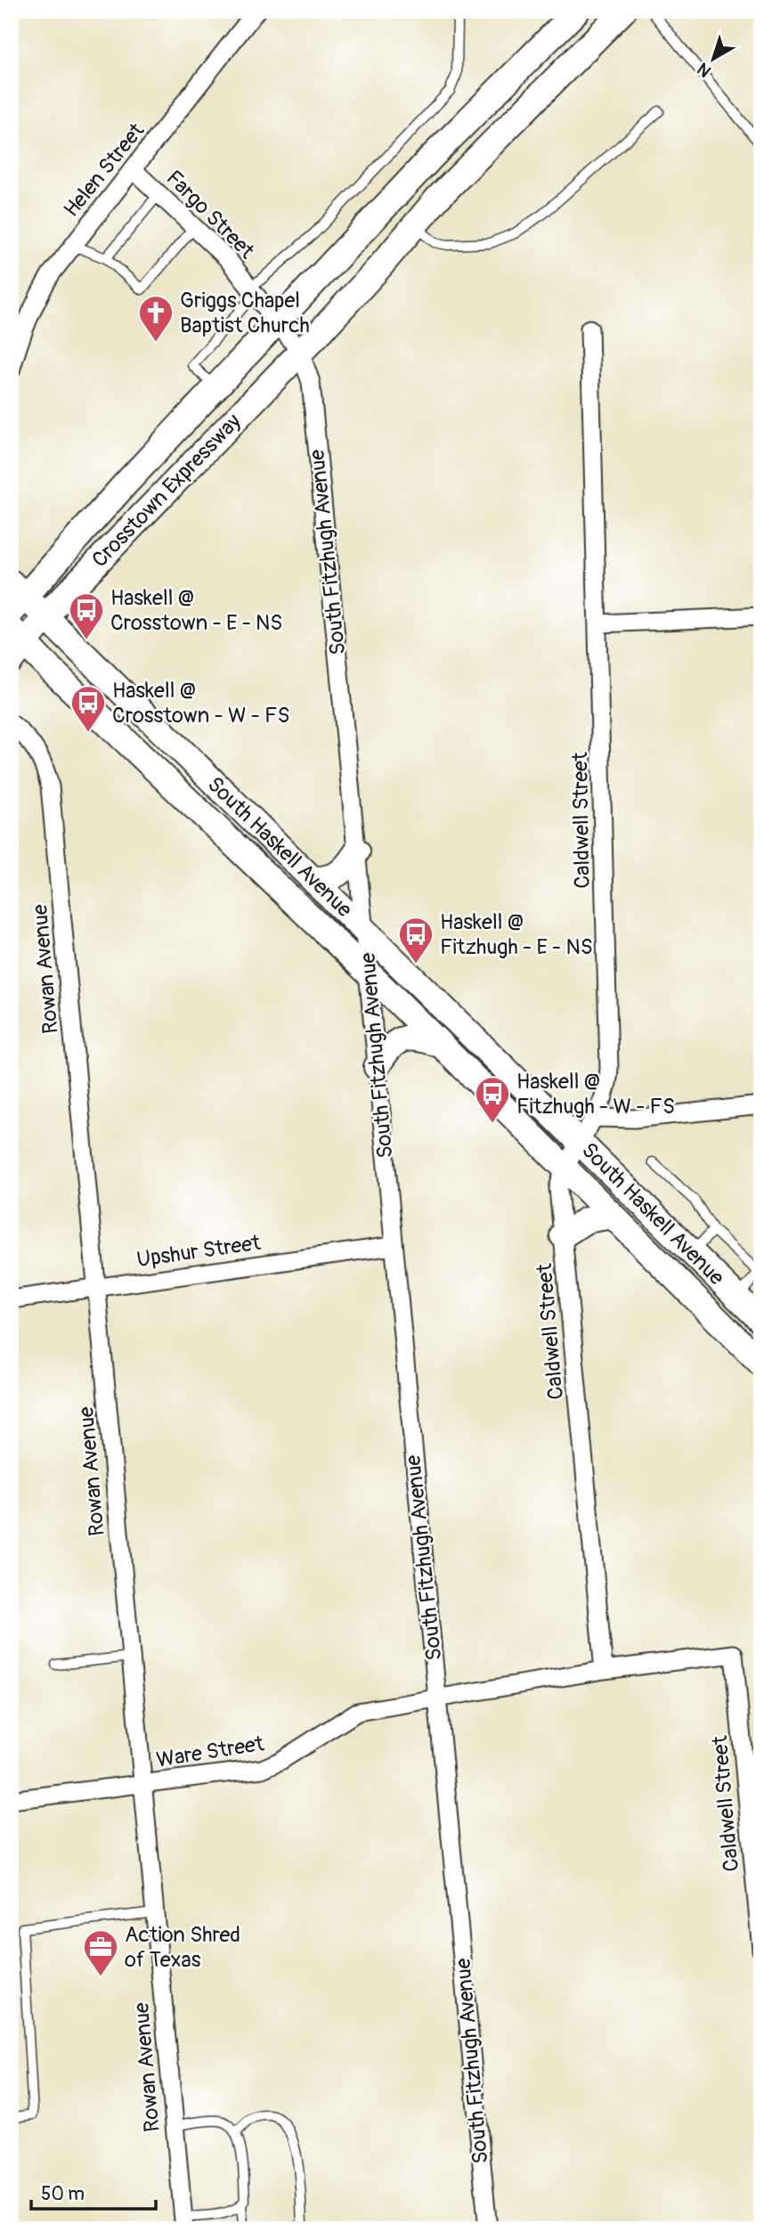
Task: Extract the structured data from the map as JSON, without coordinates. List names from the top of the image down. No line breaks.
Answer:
{"streets":{"main road":["Crosstown Expressway","South Haskell Avenue"],"street":["Helen Street","Fargo Street","South Fitzhugh Avenue","Caldwell Street","Rowan Avenue","Upshur Street","Ware Street"]},"crossings":[["Helen Street","Fargo Street"],["Fargo Street","Crosstown Expressway"],["Fargo Street","South Fitzhugh Avenue"],["Crosstown Expressway","South Fitzhugh Avenue"],["Crosstown Expressway","South Haskell Avenue"],["South Fitzhugh Avenue","South Haskell Avenue"],["South Fitzhugh Avenue","Upshur Street"],["South Fitzhugh Avenue","Ware Street"],["Caldwell Street","South Haskell Avenue"],["Caldwell Street","Ware Street"],["Rowan Avenue","Upshur Street"],["Rowan Avenue","Ware Street"]],"places":{"church":["Griggs Chapel Baptist Church"],"bus stop":["Haskell @ Crosstown - E - NS","Haskell @ Crosstown - W - FS","Haskell @ Fitzhugh - E - NS","Haskell @ Fitzhugh - W - FS"],"office":["Action Shred of Texas"]},"scale_bar":"50 m","north":"bottom left"}
